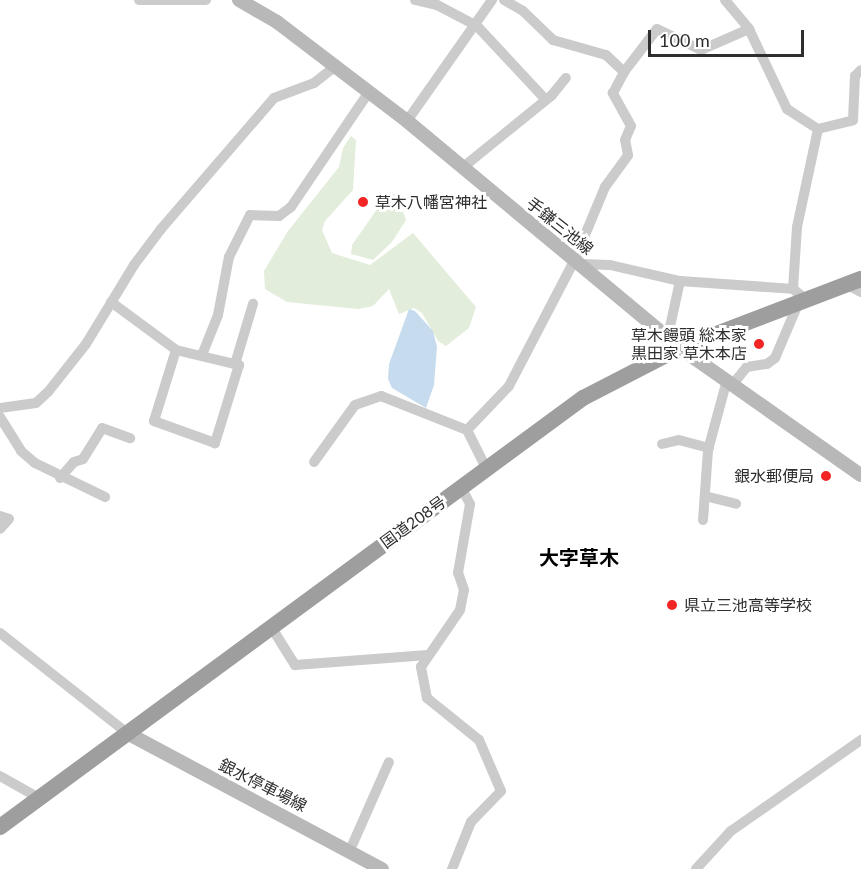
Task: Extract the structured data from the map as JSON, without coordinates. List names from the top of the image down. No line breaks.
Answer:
{"streets":{"highway":["国道208号"],"main road":["手鎌三池線","銀水停車場線"]},"crossings":[["手鎌三池線","国道208号"],["国道208号","銀水停車場線"]],"districts":["大字草木"],"places":["草木八幡宮神社","草木饅頭 総本家 黒田家 草木本店","銀水郵便局","県立三池高等学校"],"scale_bar":"100 m"}
